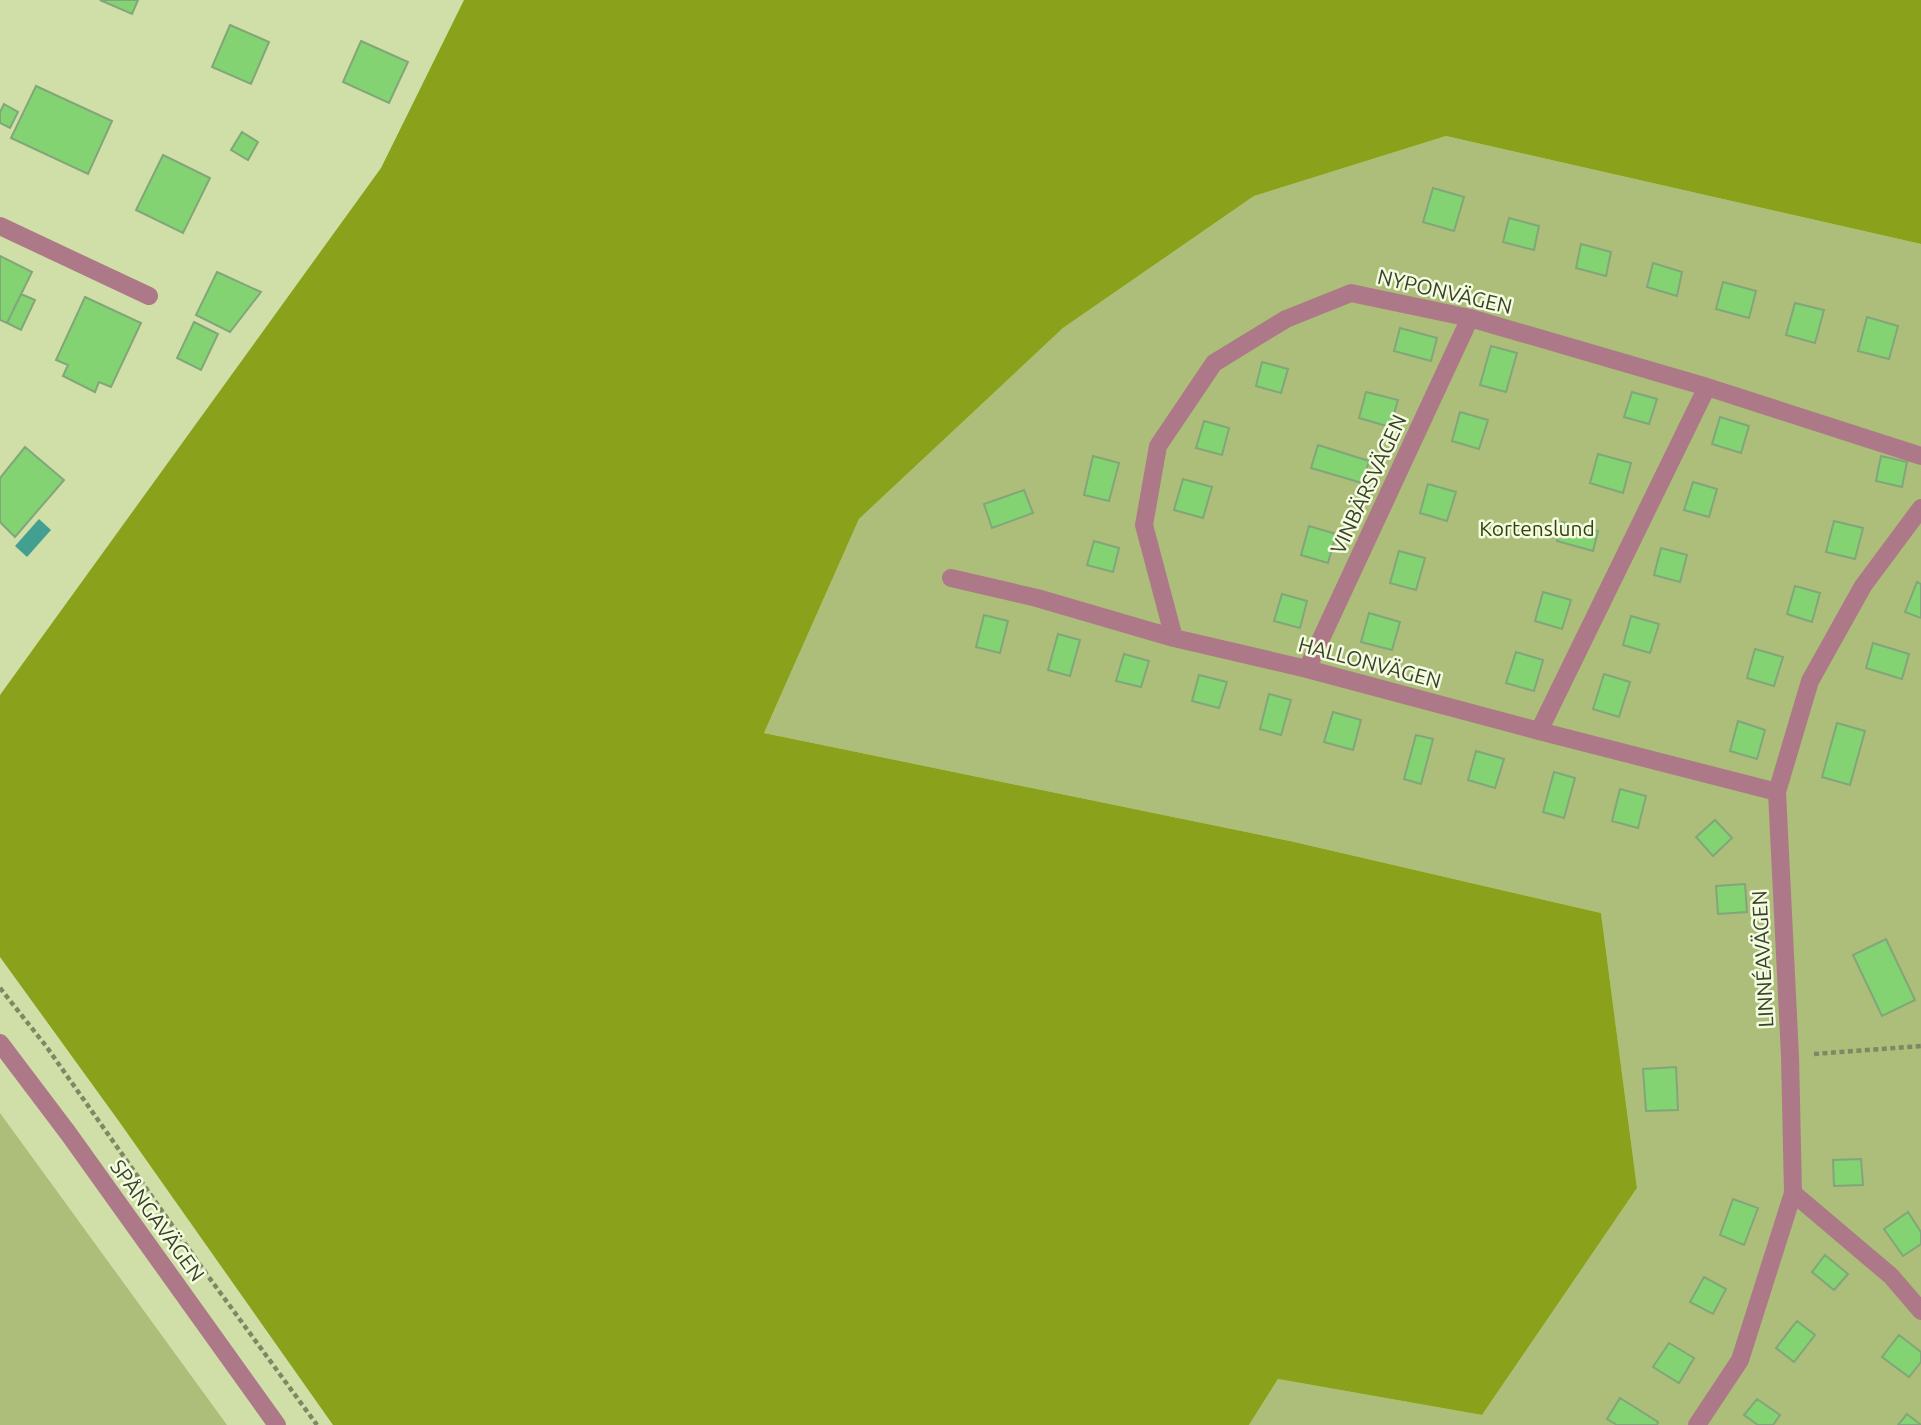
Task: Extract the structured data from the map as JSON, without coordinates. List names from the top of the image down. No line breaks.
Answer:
{"streets":{"street":["NYPONVÄGEN","VINBÄRSVÄGEN","HALLONVÄGEN","LINNÉAVÄGEN","SPÅNGAVÄGEN"]},"crossings":[["NYPONVÄGEN","VINBÄRSVÄGEN"],["NYPONVÄGEN","HALLONVÄGEN"],["VINBÄRSVÄGEN","HALLONVÄGEN"],["HALLONVÄGEN","LINNÉAVÄGEN"]],"parks":["Kortenslund"]}
